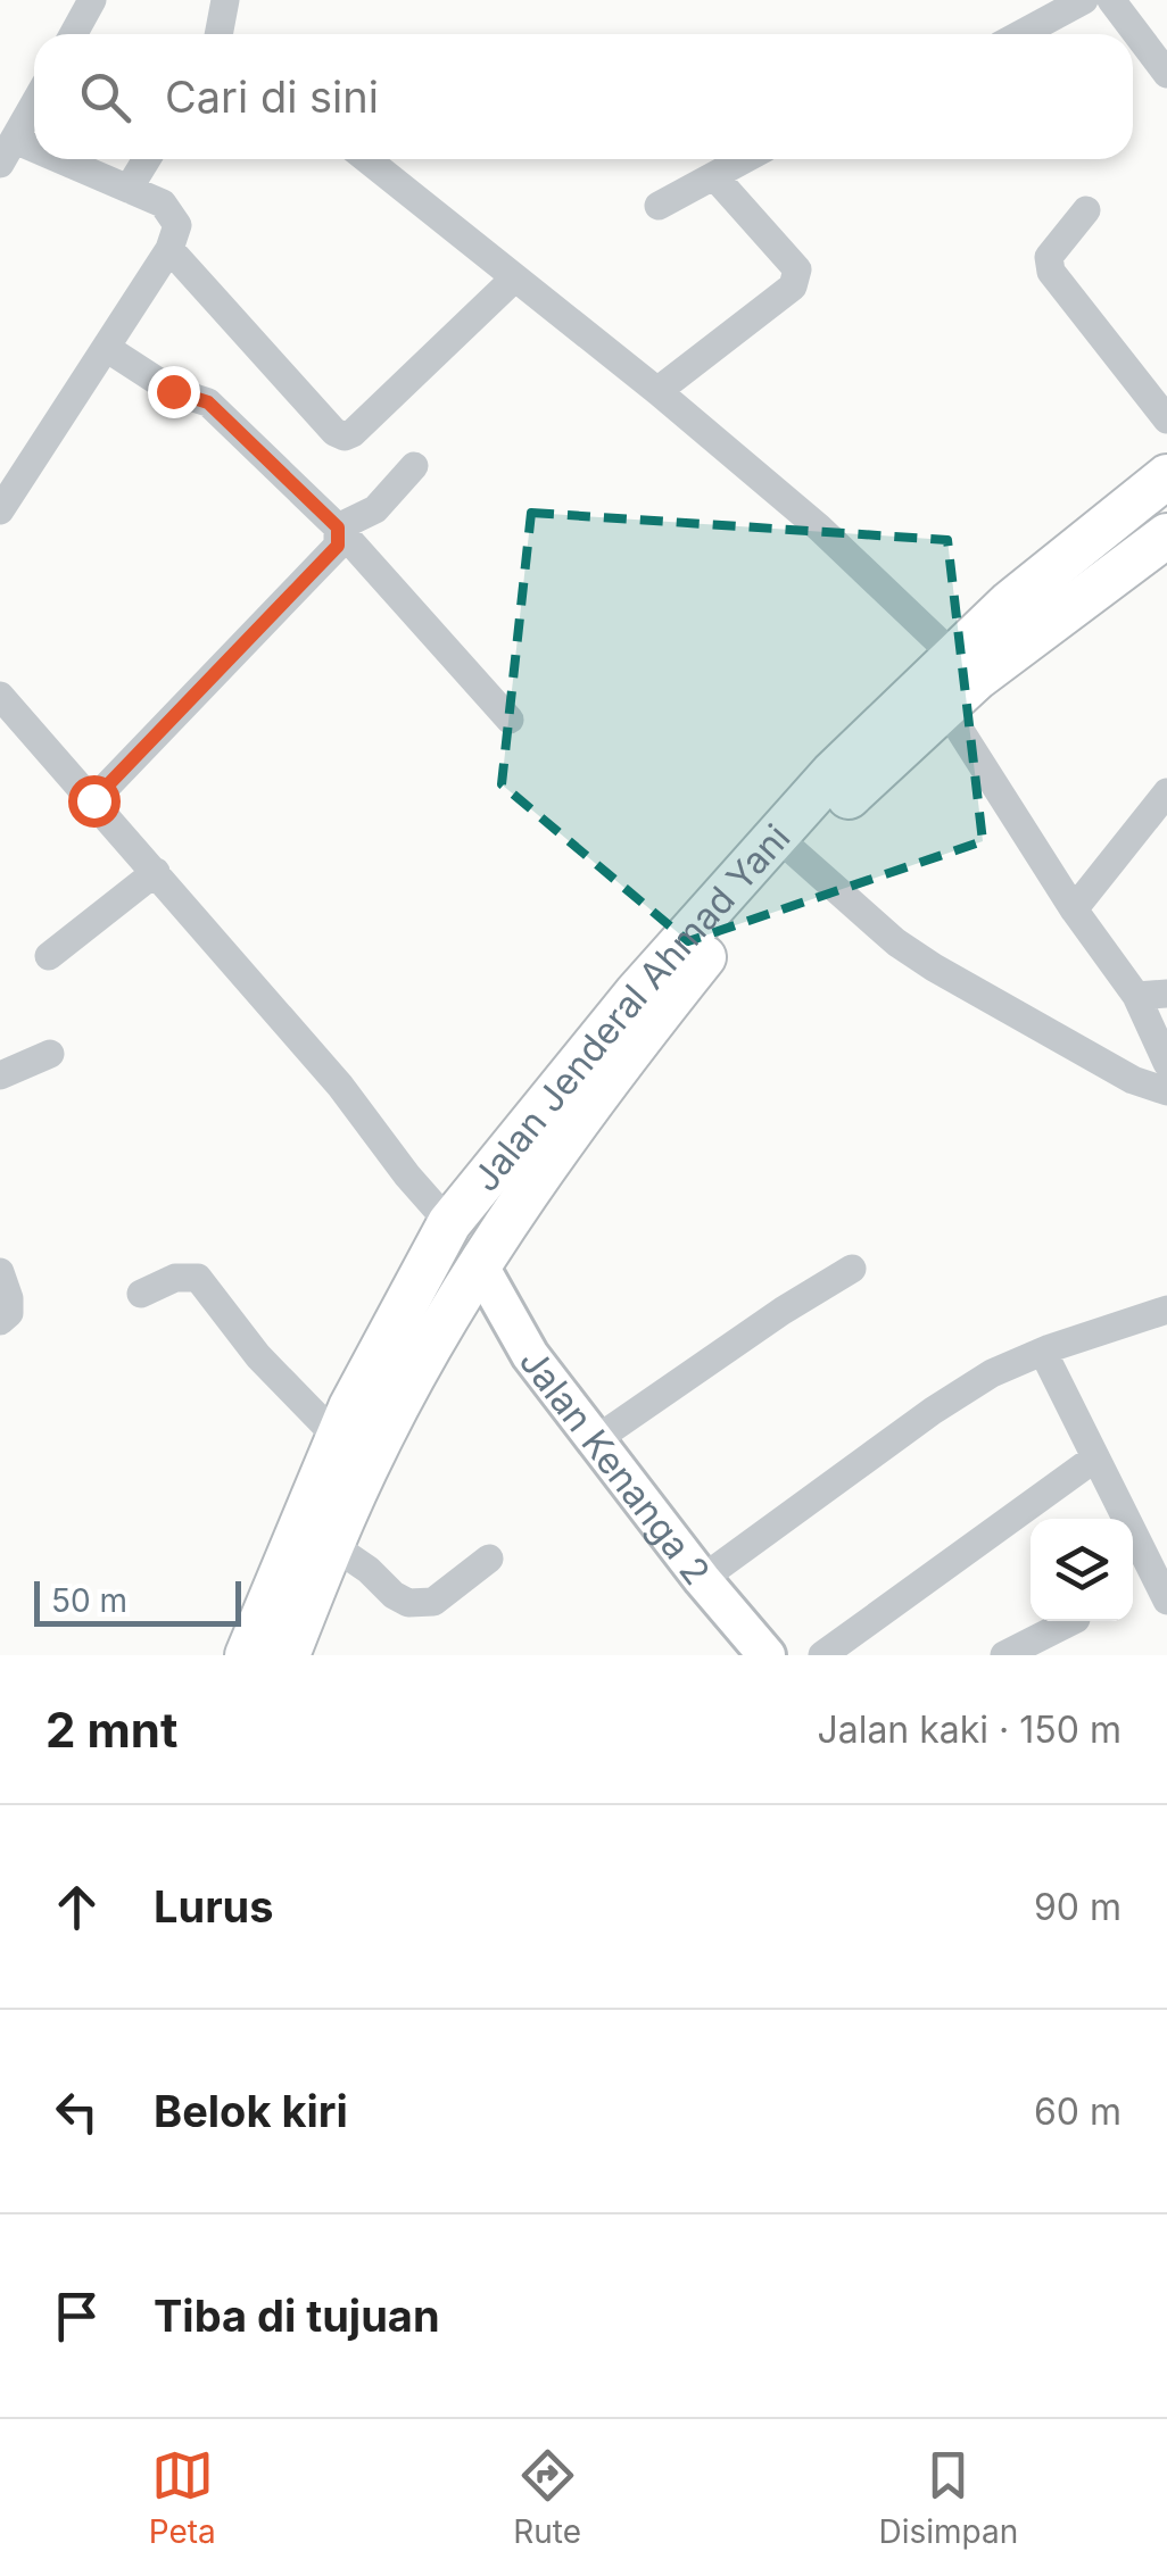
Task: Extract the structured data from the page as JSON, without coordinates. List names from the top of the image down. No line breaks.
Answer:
{"streets":{"highway":["Jalan Jenderal Ahmad Yani"],"main road":["Jalan Kenanga 2"]},"crossings":[["Jalan Jenderal Ahmad Yani","Jalan Kenanga 2"]],"scale_bar":"50 m","page":{"search":"Cari di sini","scale":"50 m","heading":["2 mnt","Jalan kaki · 150 m"],"list":[["Lurus","90 m"],["Belok kiri","60 m"],"Tiba di tujuan"],"nav":["Peta","Rute","Disimpan"]}}
